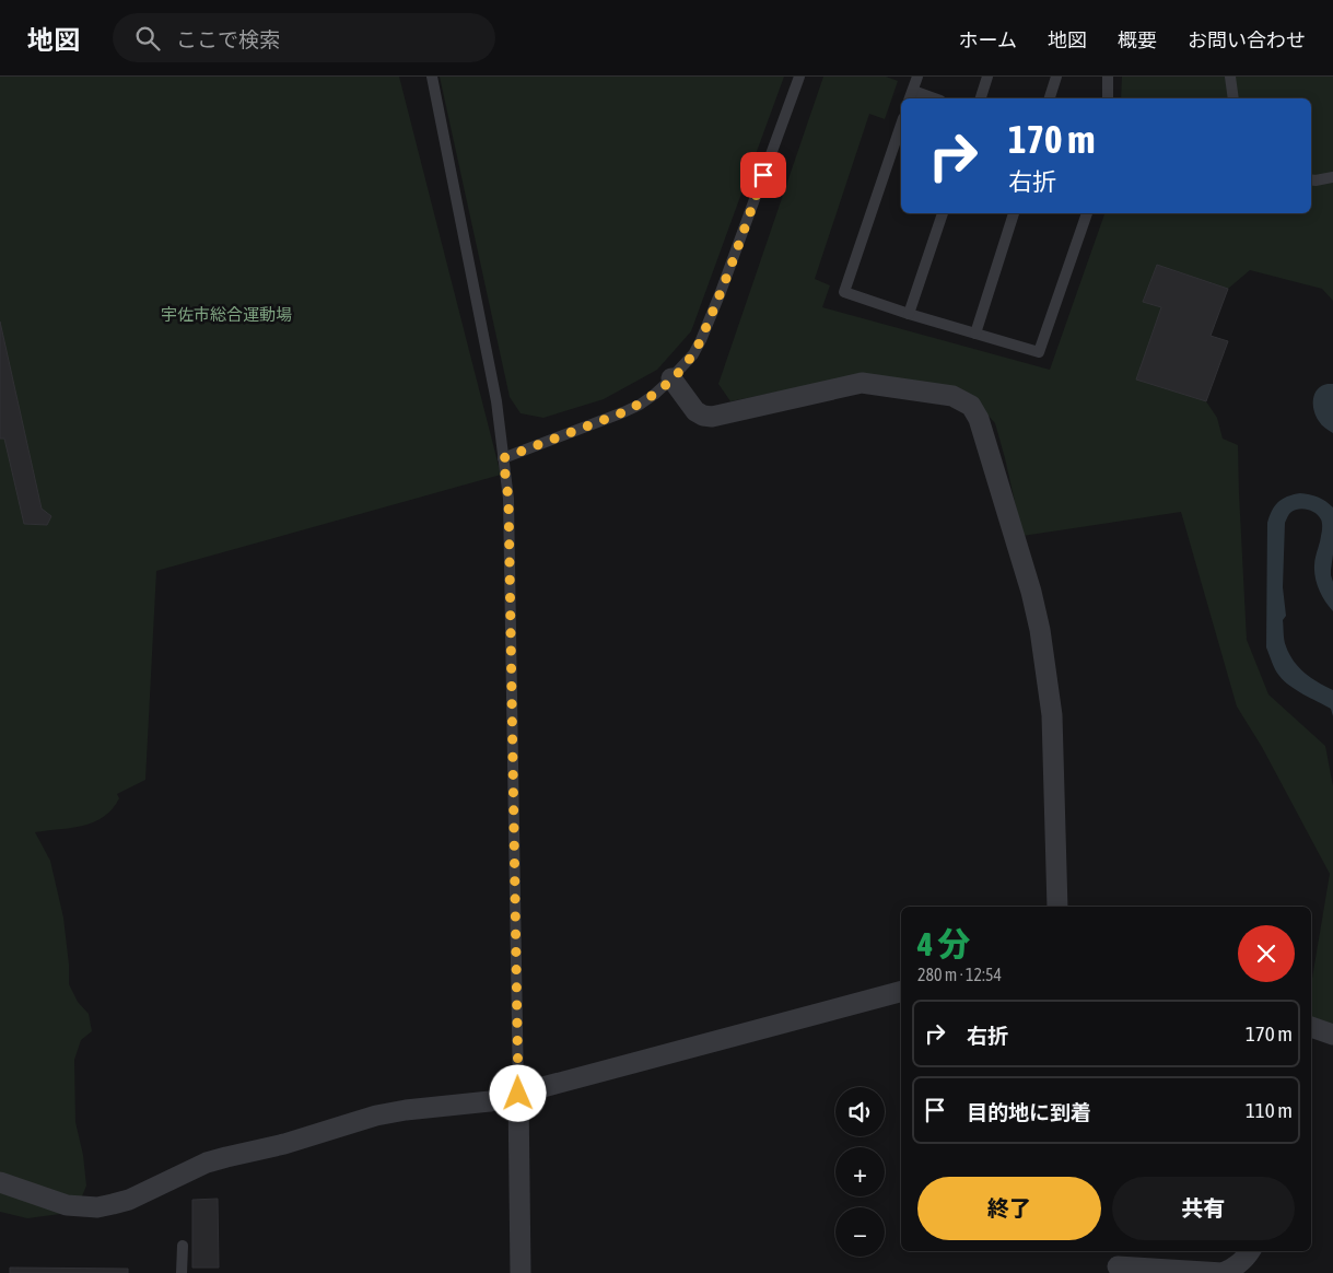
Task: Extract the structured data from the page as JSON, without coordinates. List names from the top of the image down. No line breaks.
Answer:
{"parks":["宇佐市総合運動場"],"page":{"header":"地図","search":"ここで検索","nav":["ホーム","地図","概要","お問い合わせ"],"turn":["170 m","右折"],"heading":["4 分","280 m · 12:54"],"list":[{"name":"右折","value":"170 m"},{"name":"目的地に到着","value":"110 m"}],"map_buttons":["+","−"],"buttons":["終了","共有"]}}
